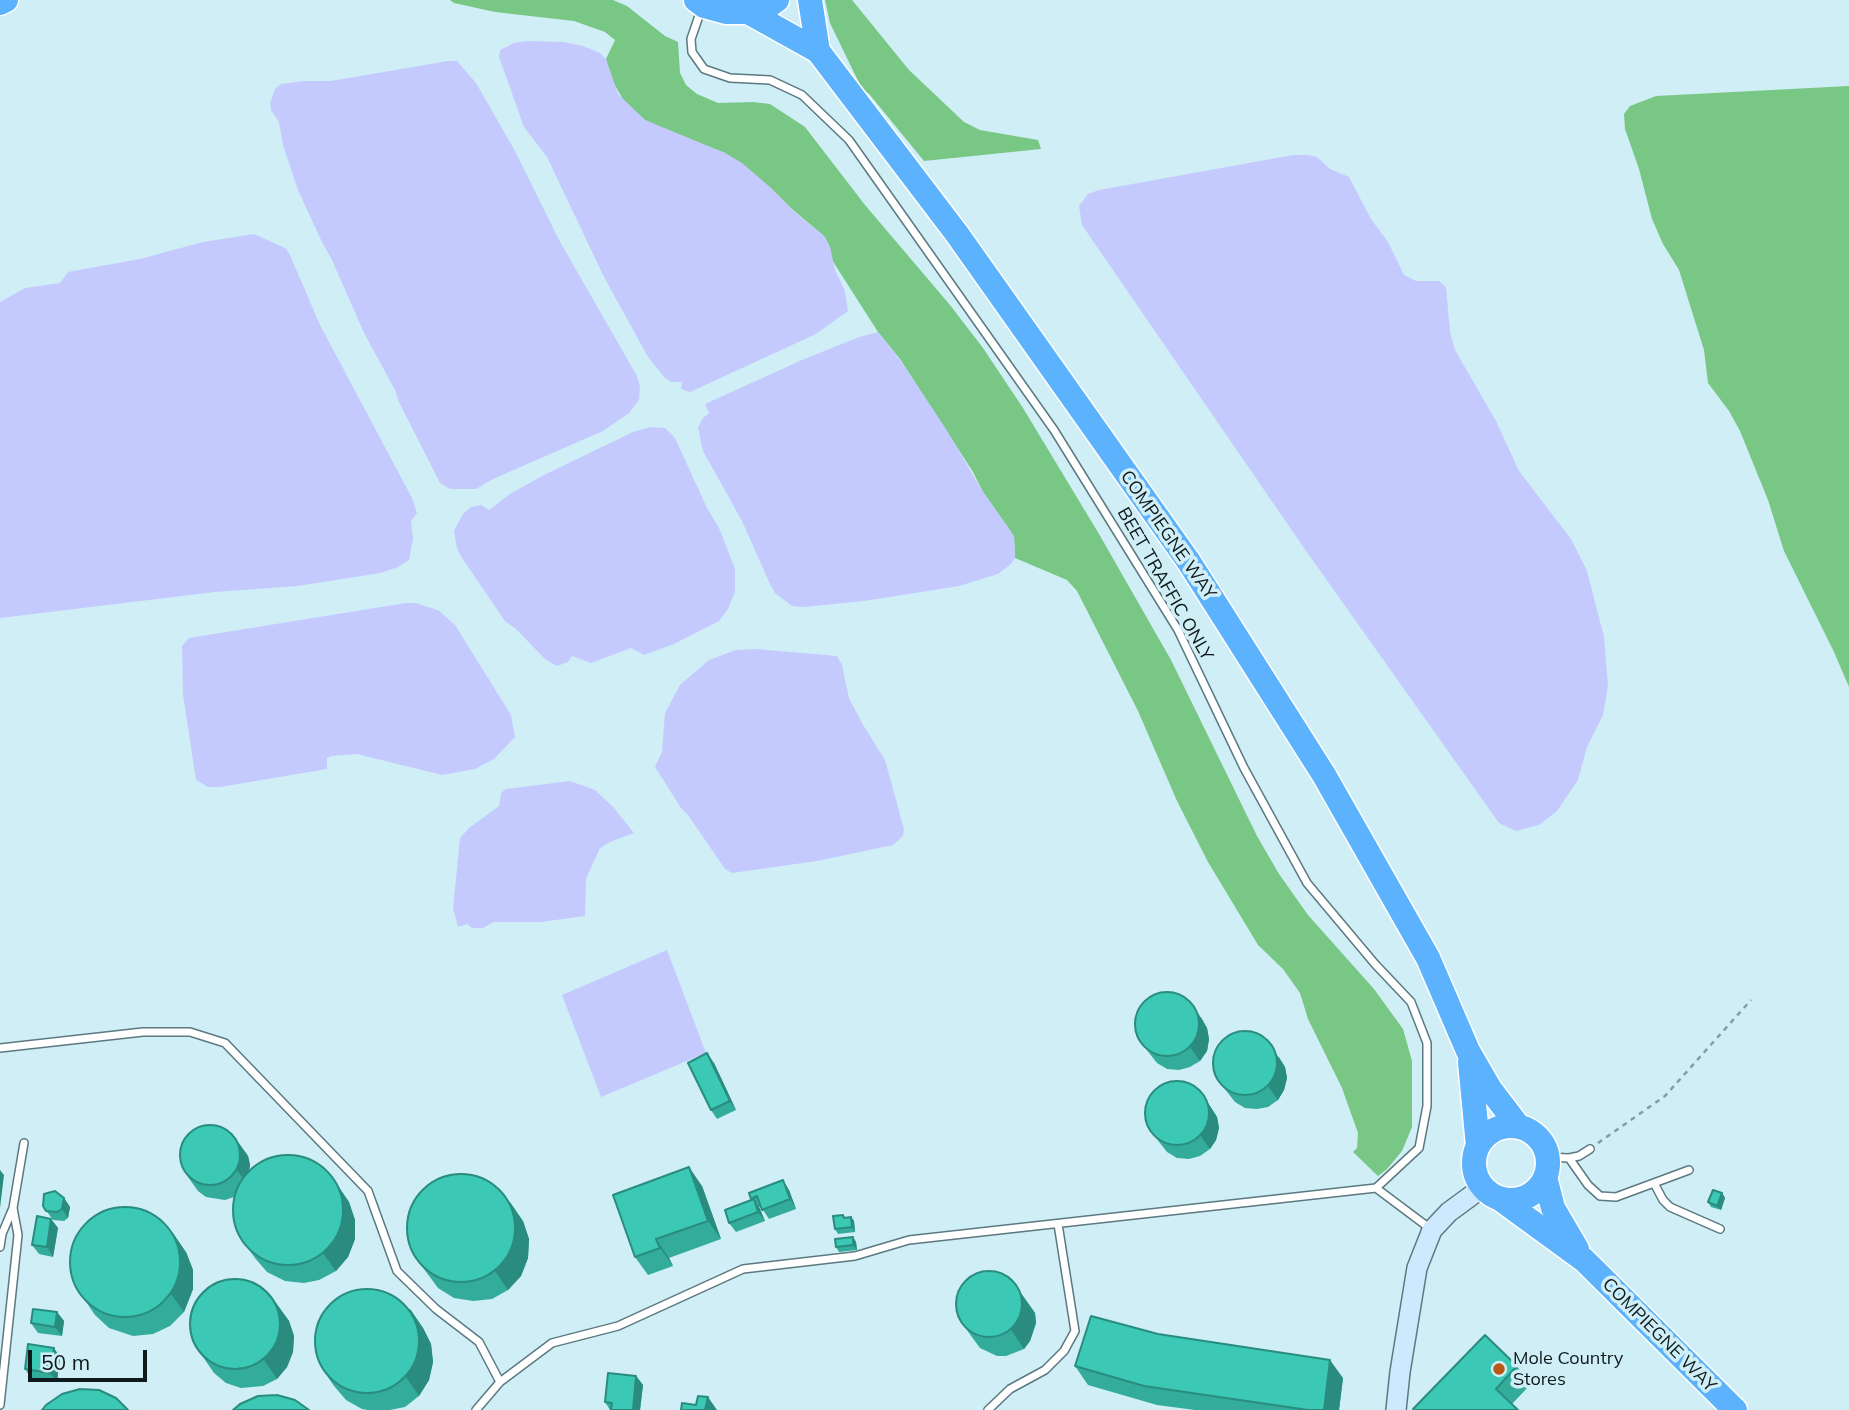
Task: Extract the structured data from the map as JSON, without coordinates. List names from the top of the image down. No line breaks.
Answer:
{"streets":{"highway":["COMPIEGNE WAY"],"lane":["BEET TRAFFIC ONLY"]},"places":["Mole Country Stores"],"scale_bar":"50 m"}
